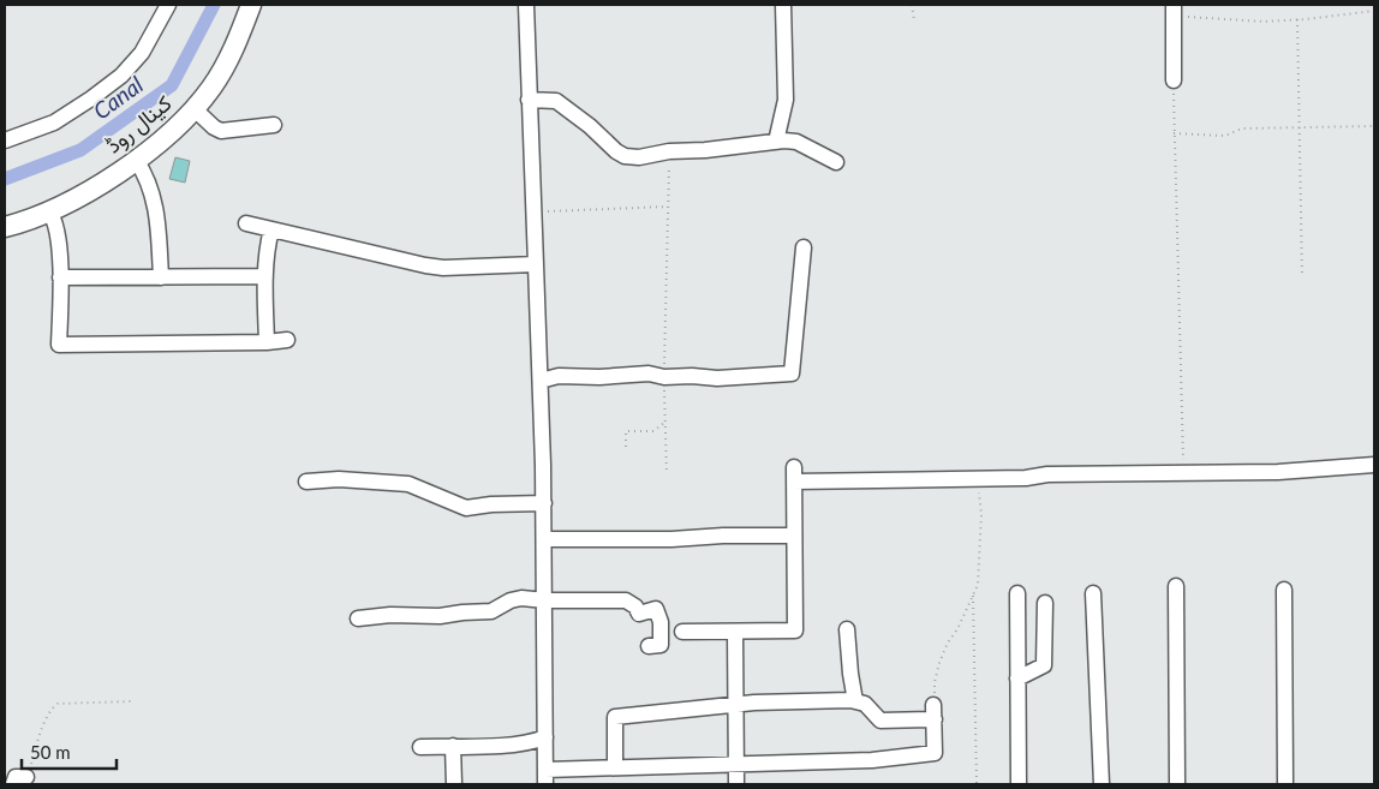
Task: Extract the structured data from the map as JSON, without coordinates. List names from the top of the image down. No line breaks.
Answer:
{"streets":{"street":["کینال روڈ"]},"water":["Canal"],"scale_bar":"50 m"}
